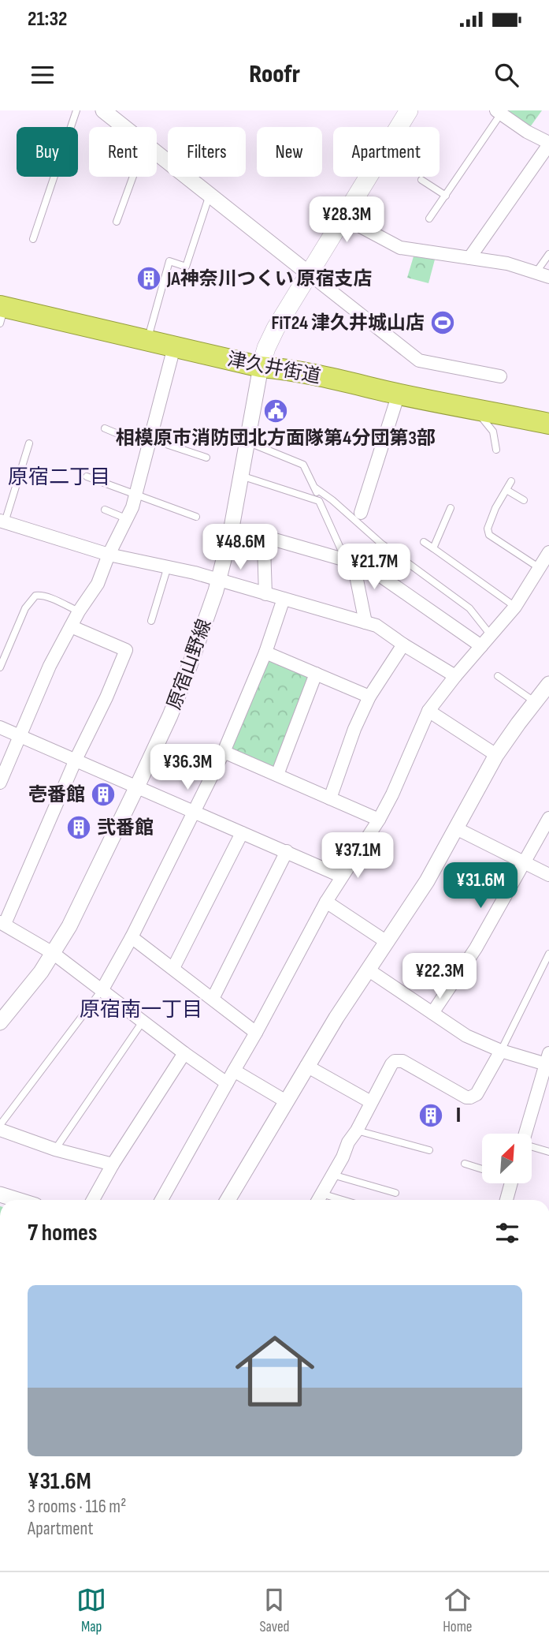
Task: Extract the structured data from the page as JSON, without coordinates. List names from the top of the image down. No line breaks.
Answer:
{"streets":{"highway":["津久井街道"],"street":["原宿山野線"]},"crossings":[["津久井街道","原宿山野線"]],"districts":["原宿二丁目","原宿南一丁目"],"places":{"building":["JA神奈川つくい 原宿支店","壱番館","弐番館","Ⅰ"],"sports":["FiT24 津久井城山店"],"public building":["相模原市消防団北方面隊第4分団第3部"]},"north":"top right","page":{"status":"21:32","header":"Roofr","chip":["Buy","Rent","Filters","New","Apartment"],"price":["¥28.3M","¥48.6M","¥21.7M","¥36.3M","¥37.1M","¥31.6M","¥22.3M"],"heading":"7 homes","list":[{"name":"¥31.6M","note":"3 rooms · 116 m² · Apartment"}],"tabs":["Map","Saved","Home"]}}
